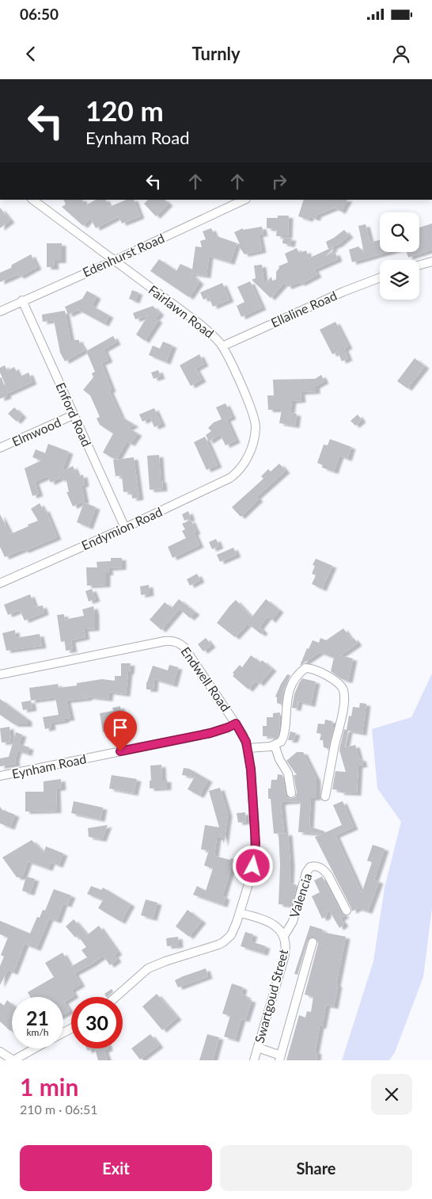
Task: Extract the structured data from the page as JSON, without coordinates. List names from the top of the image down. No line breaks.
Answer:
{"streets":{"street":["Edenhurst Road","Ellaline Road","Fairlawn Road","Enford Road","Elmwood","Endymion Road","Endwell Road","Eynham Road","Valencia","Swartgoud Street"]},"crossings":[["Edenhurst Road","Fairlawn Road"],["Edenhurst Road","Enford Road"],["Ellaline Road","Fairlawn Road"],["Fairlawn Road","Endymion Road"],["Enford Road","Elmwood"],["Enford Road","Endymion Road"],["Endwell Road","Eynham Road"],["Endwell Road","Swartgoud Street"],["Valencia","Swartgoud Street"]],"page":{"status":"06:50","header":"Turnly","turn":["120 m","Eynham Road"],"speed":"21 km/h","limit":"30","heading":["1 min","210 m · 06:51"],"buttons":["Exit","Share"]}}
